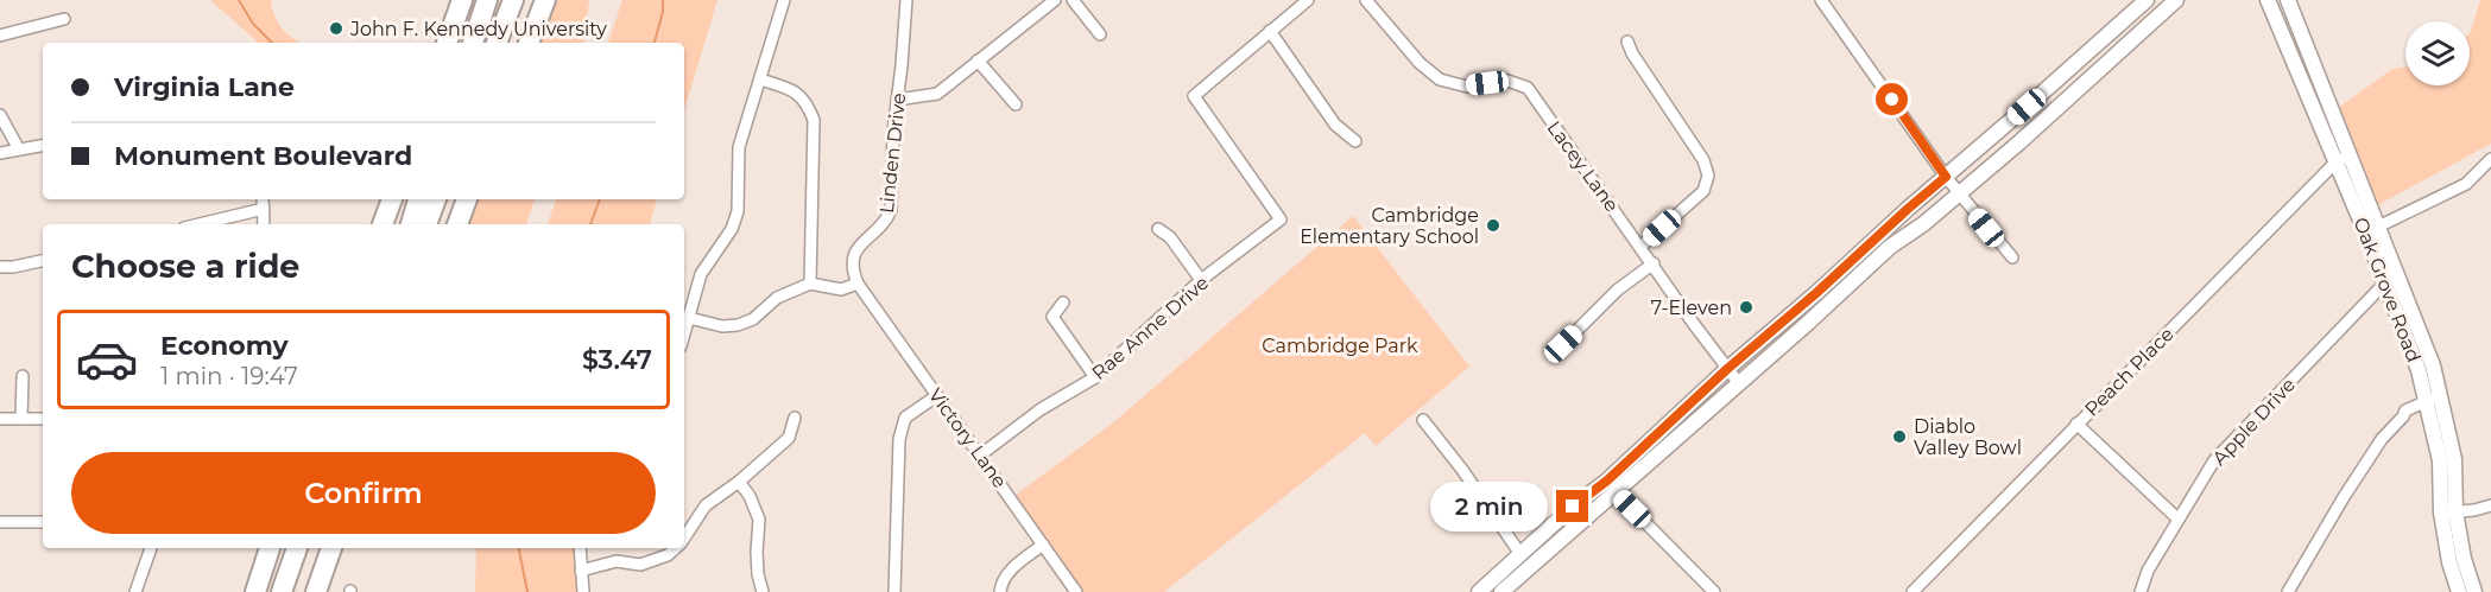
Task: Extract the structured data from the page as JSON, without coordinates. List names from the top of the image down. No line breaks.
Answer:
{"streets":{"main road":["Oak Grove Road"],"street":["Linden Drive","Lacey Lane","Rae Anne Drive","Peach Place","Apple Drive","Victory Lane"]},"crossings":[["Linden Drive","Victory Lane"],["Oak Grove Road","Peach Place"],["Oak Grove Road","Apple Drive"],["Rae Anne Drive","Victory Lane"]],"parks":["Cambridge Park"],"places":["John F. Kennedy University","Cambridge Elementary School","7-Eleven","Diablo Valley Bowl"],"page":{"banner":["Virginia Lane","Monument Boulevard"],"heading":"Choose a ride","list":[{"name":"Economy","note":"1 min · 19:47","value":"$3.47"}],"buttons":"Confirm","bubble":"2 min"}}
